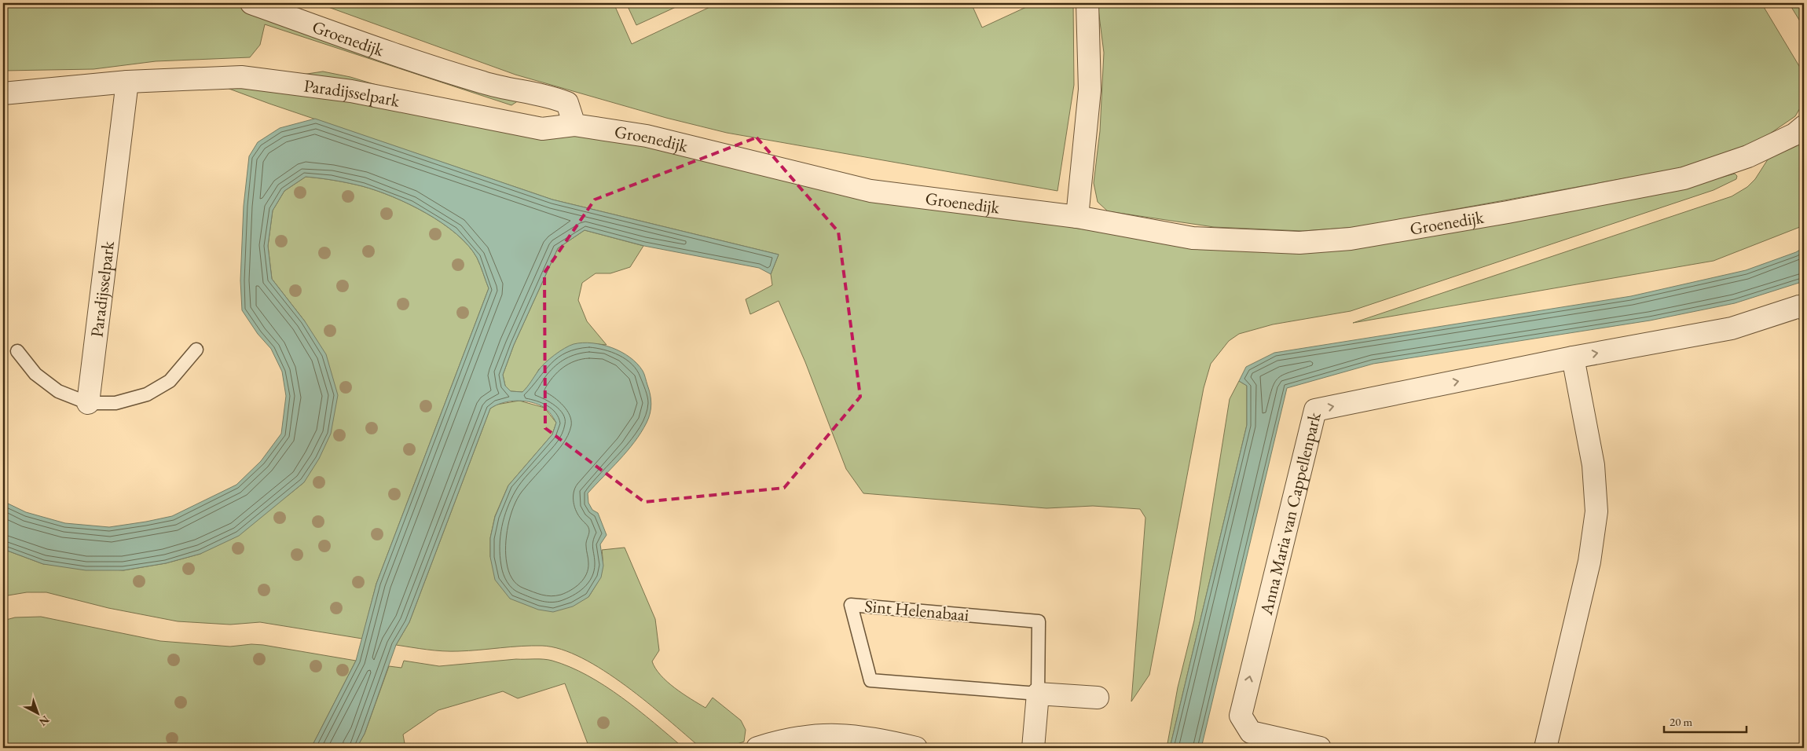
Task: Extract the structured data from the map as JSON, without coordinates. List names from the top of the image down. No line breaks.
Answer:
{"streets":{"street":["Groenedijk","Paradijsselpark","Anna Maria van Cappellenpark","Sint Helenabaai"]},"crossings":[["Groenedijk","Paradijsselpark"]],"scale_bar":"20 m","north":"bottom right"}
